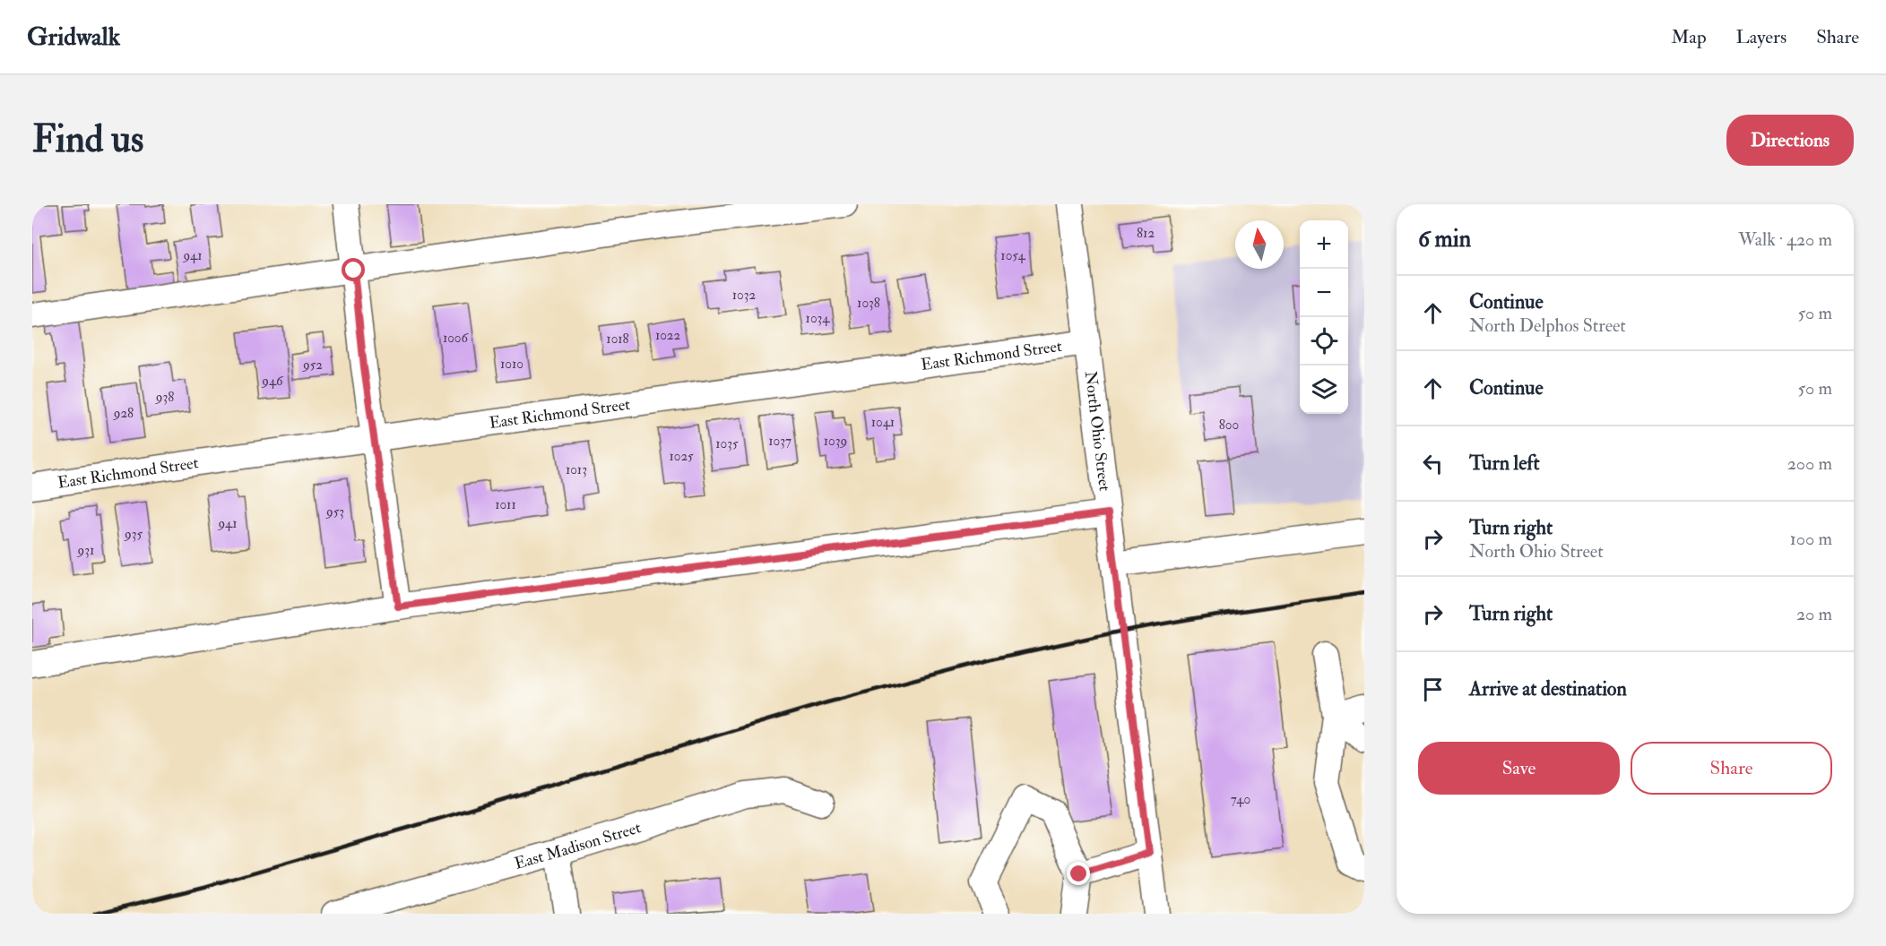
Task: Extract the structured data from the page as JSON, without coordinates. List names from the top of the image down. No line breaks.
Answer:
{"streets":{"street":["East Richmond Street","North Ohio Street","East Madison Street"]},"crossings":[["East Richmond Street","North Ohio Street"]],"house_numbers":["812","941","1054","1032","1038","1034","1022","1006","1018","1010","952","946","938","928","1041","800","1037","1039","1035","1025","1013","1011","953","941","935","931","740"],"north":"top","page":{"header":"Gridwalk","nav":["Map","Layers","Share"],"buttons":["Directions",["Save","Share"]],"title":"Find us","heading":["6 min","Walk · 420 m"],"map_buttons":["+","−"],"list":[["Continue","North Delphos Street","50 m"],["Continue","50 m"],["Turn left","200 m"],["Turn right","North Ohio Street","100 m"],["Turn right","20 m"],"Arrive at destination"]}}
